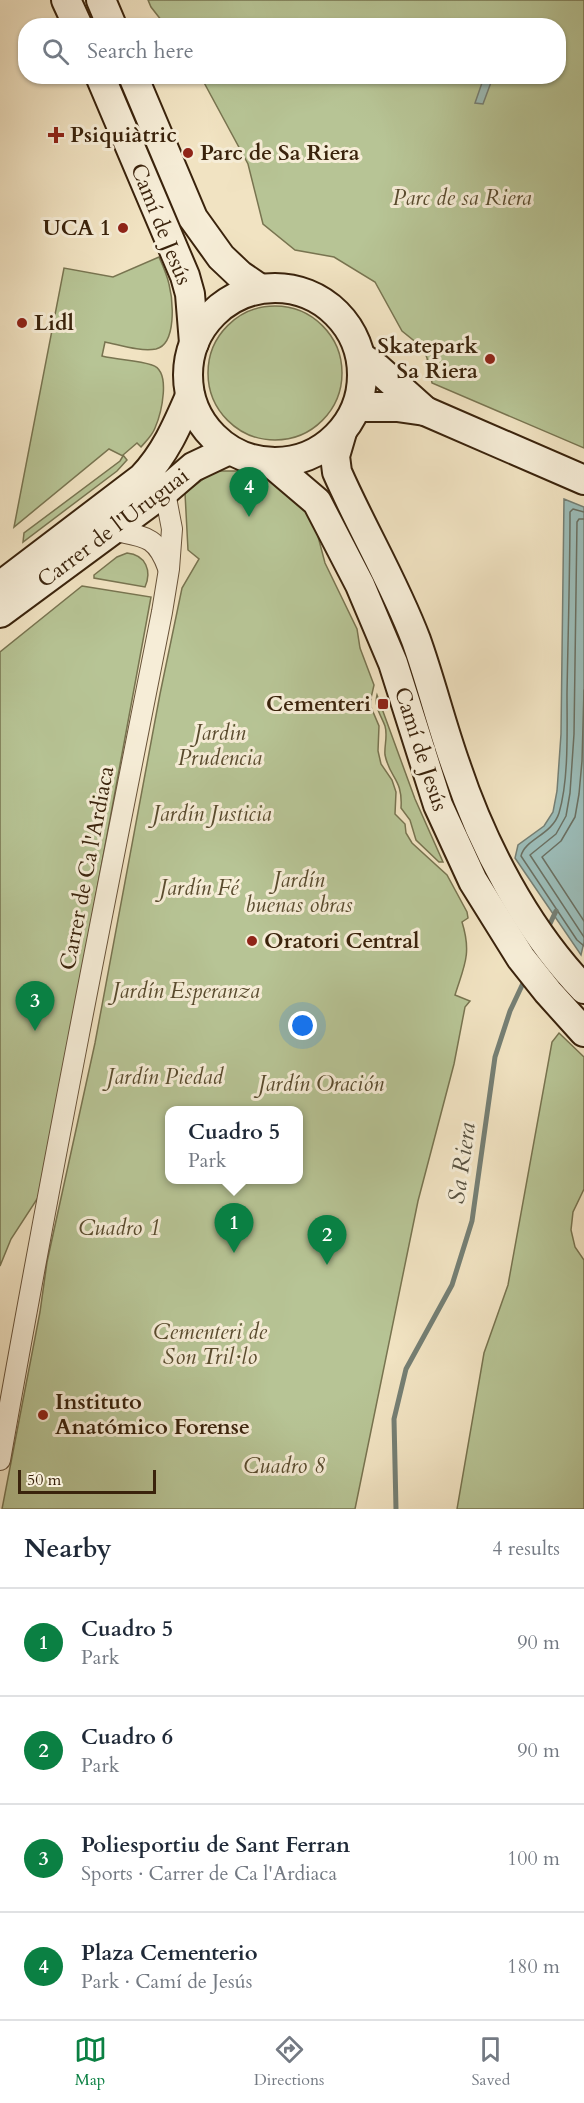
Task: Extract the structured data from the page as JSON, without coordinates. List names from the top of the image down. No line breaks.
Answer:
{"streets":{"main road":["Camí de Jesús","Carrer de l'Uruguai"],"street":["Carrer de Ca l'Ardiaca"]},"crossings":[["Camí de Jesús","Carrer de l'Uruguai"],["Carrer de l'Uruguai","Carrer de Ca l'Ardiaca"]],"water":["Sa Riera"],"parks":["Parc de sa Riera","Jardin Prudencia","Jardín Justicia","Jardín buenas obras","Jardín Fé","Jardín Esperanza","Jardín Piedad","Jardín Oración","Cuadro 1","Cementeri de Son Tril·lo","Cuadro 8"],"places":{"health":["Psiquiàtric"],"other":["Parc de Sa Riera","UCA 1","Lidl","Skatepark Sa Riera","Oratori Central","Instituto Anatómico Forense"],"transit":["Cementeri"]},"scale_bar":"50 m","page":{"search":"Search here","pins":["4","3","1","2"],"popup":["Cuadro 5","Park"],"scale":"50 m","heading":["Nearby","4 results"],"list":[{"mark":"1","name":"Cuadro 5","note":"Park","value":"90 m"},{"mark":"2","name":"Cuadro 6","note":"Park","value":"90 m"},{"mark":"3","name":"Poliesportiu de Sant Ferran","note":"Sports · Carrer de Ca l'Ardiaca","value":"100 m"},{"mark":"4","name":"Plaza Cementerio","note":"Park · Camí de Jesús","value":"180 m"}],"nav":["Map","Directions","Saved"]}}
